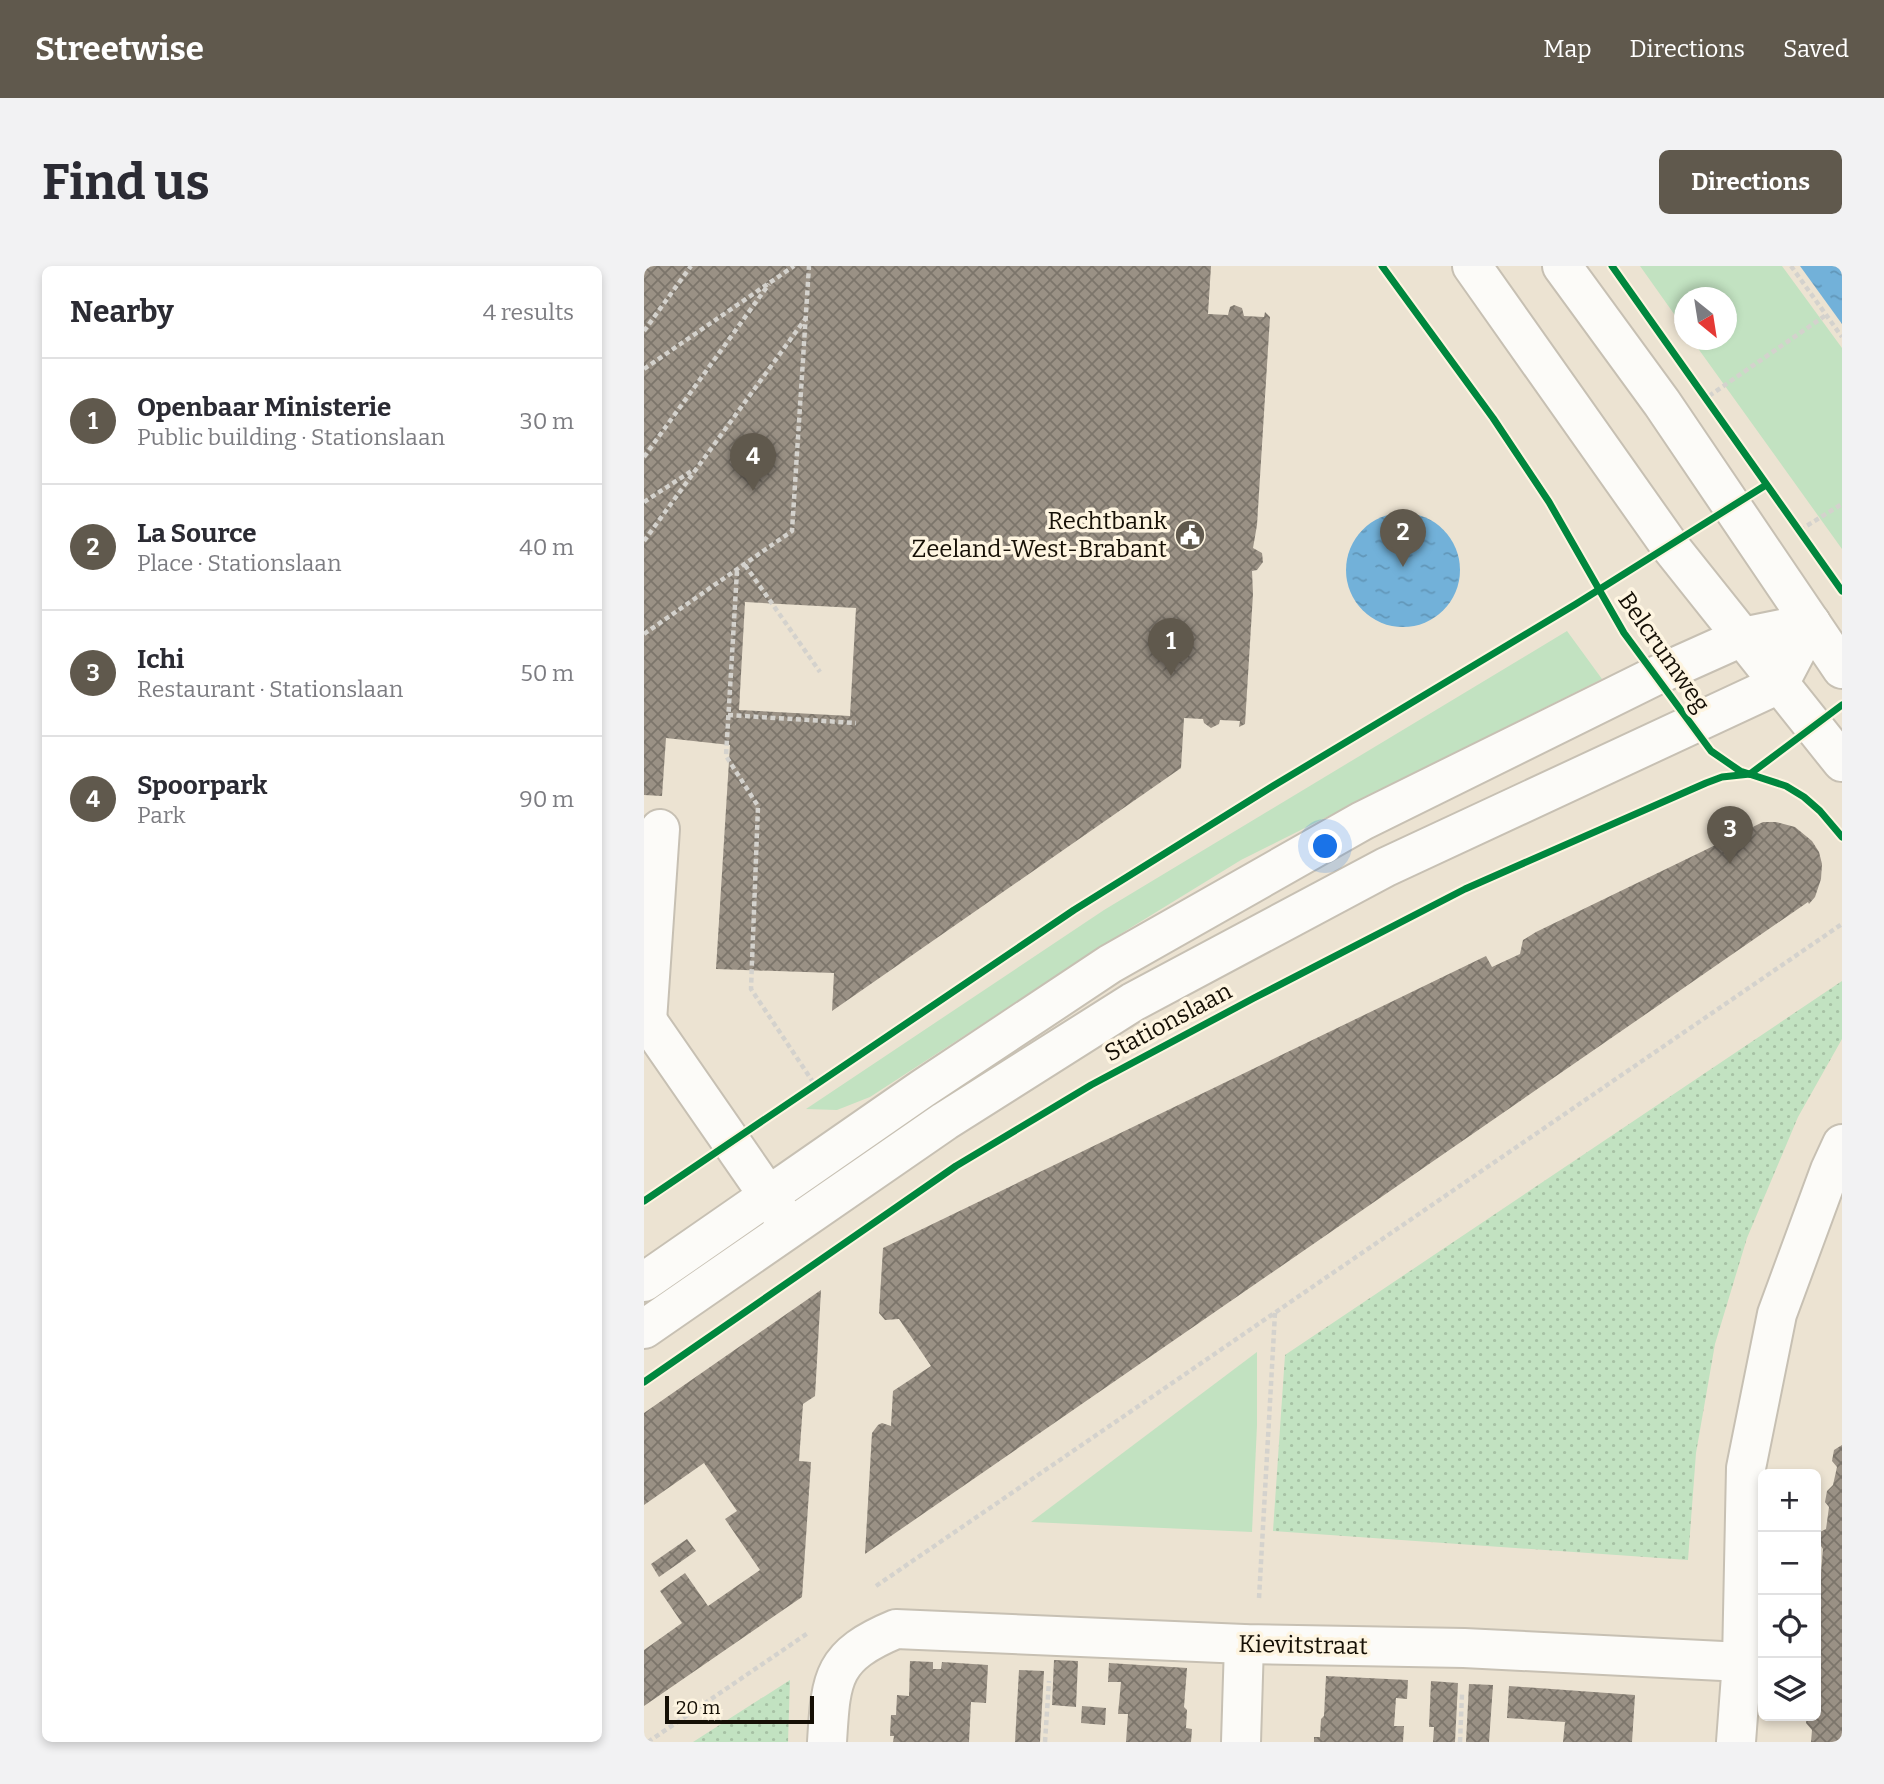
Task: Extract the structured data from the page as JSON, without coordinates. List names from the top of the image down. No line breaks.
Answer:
{"streets":{"main road":["Stationslaan","Kievitstraat"],"cycle path":["Belcrumweg"]},"places":{"public building":["Rechtbank Zeeland-West-Brabant"]},"scale_bar":"20 m","north":"bottom right","page":{"header":"Streetwise","nav":["Map","Directions","Saved"],"buttons":"Directions","title":"Find us","heading":["Nearby","4 results"],"list":[{"mark":"1","name":"Openbaar Ministerie","note":"Public building · Stationslaan","value":"30 m"},{"mark":"2","name":"La Source","note":"Place · Stationslaan","value":"40 m"},{"mark":"3","name":"Ichi","note":"Restaurant · Stationslaan","value":"50 m"},{"mark":"4","name":"Spoorpark","note":"Park","value":"90 m"}],"pins":["4","2","1","3"],"map_buttons":["+","−"],"scale":"20 m"}}
